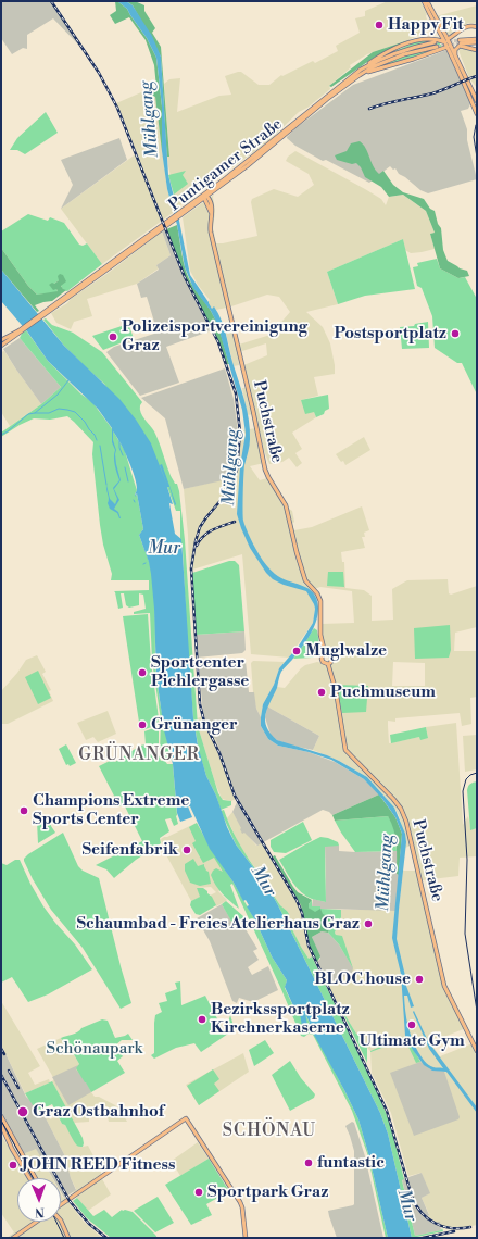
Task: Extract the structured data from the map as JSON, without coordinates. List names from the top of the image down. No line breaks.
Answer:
{"streets":{"main road":["Puntigamer Straße","Puchstraße"]},"crossings":[["Puntigamer Straße","Puchstraße"]],"districts":["GRÜNANGER","SCHÖNAU"],"water":["Mühlgang","Mur"],"parks":["Schönaupark"],"places":["Happy Fit","Postsportplatz","Polizeisportvereinigung Graz","Muglwalze","Sportcenter Pichlergasse","Puchmuseum","Grünanger","Champions Extreme Sports Center","Seifenfabrik","Schaumbad - Freies Atelierhaus Graz","BLOC house","Bezirkssportplatz Kirchnerkaserne","Ultimate Gym","Graz Ostbahnhof","funtastic","JOHN REED Fitness","Sportpark Graz"],"north":"bottom"}
